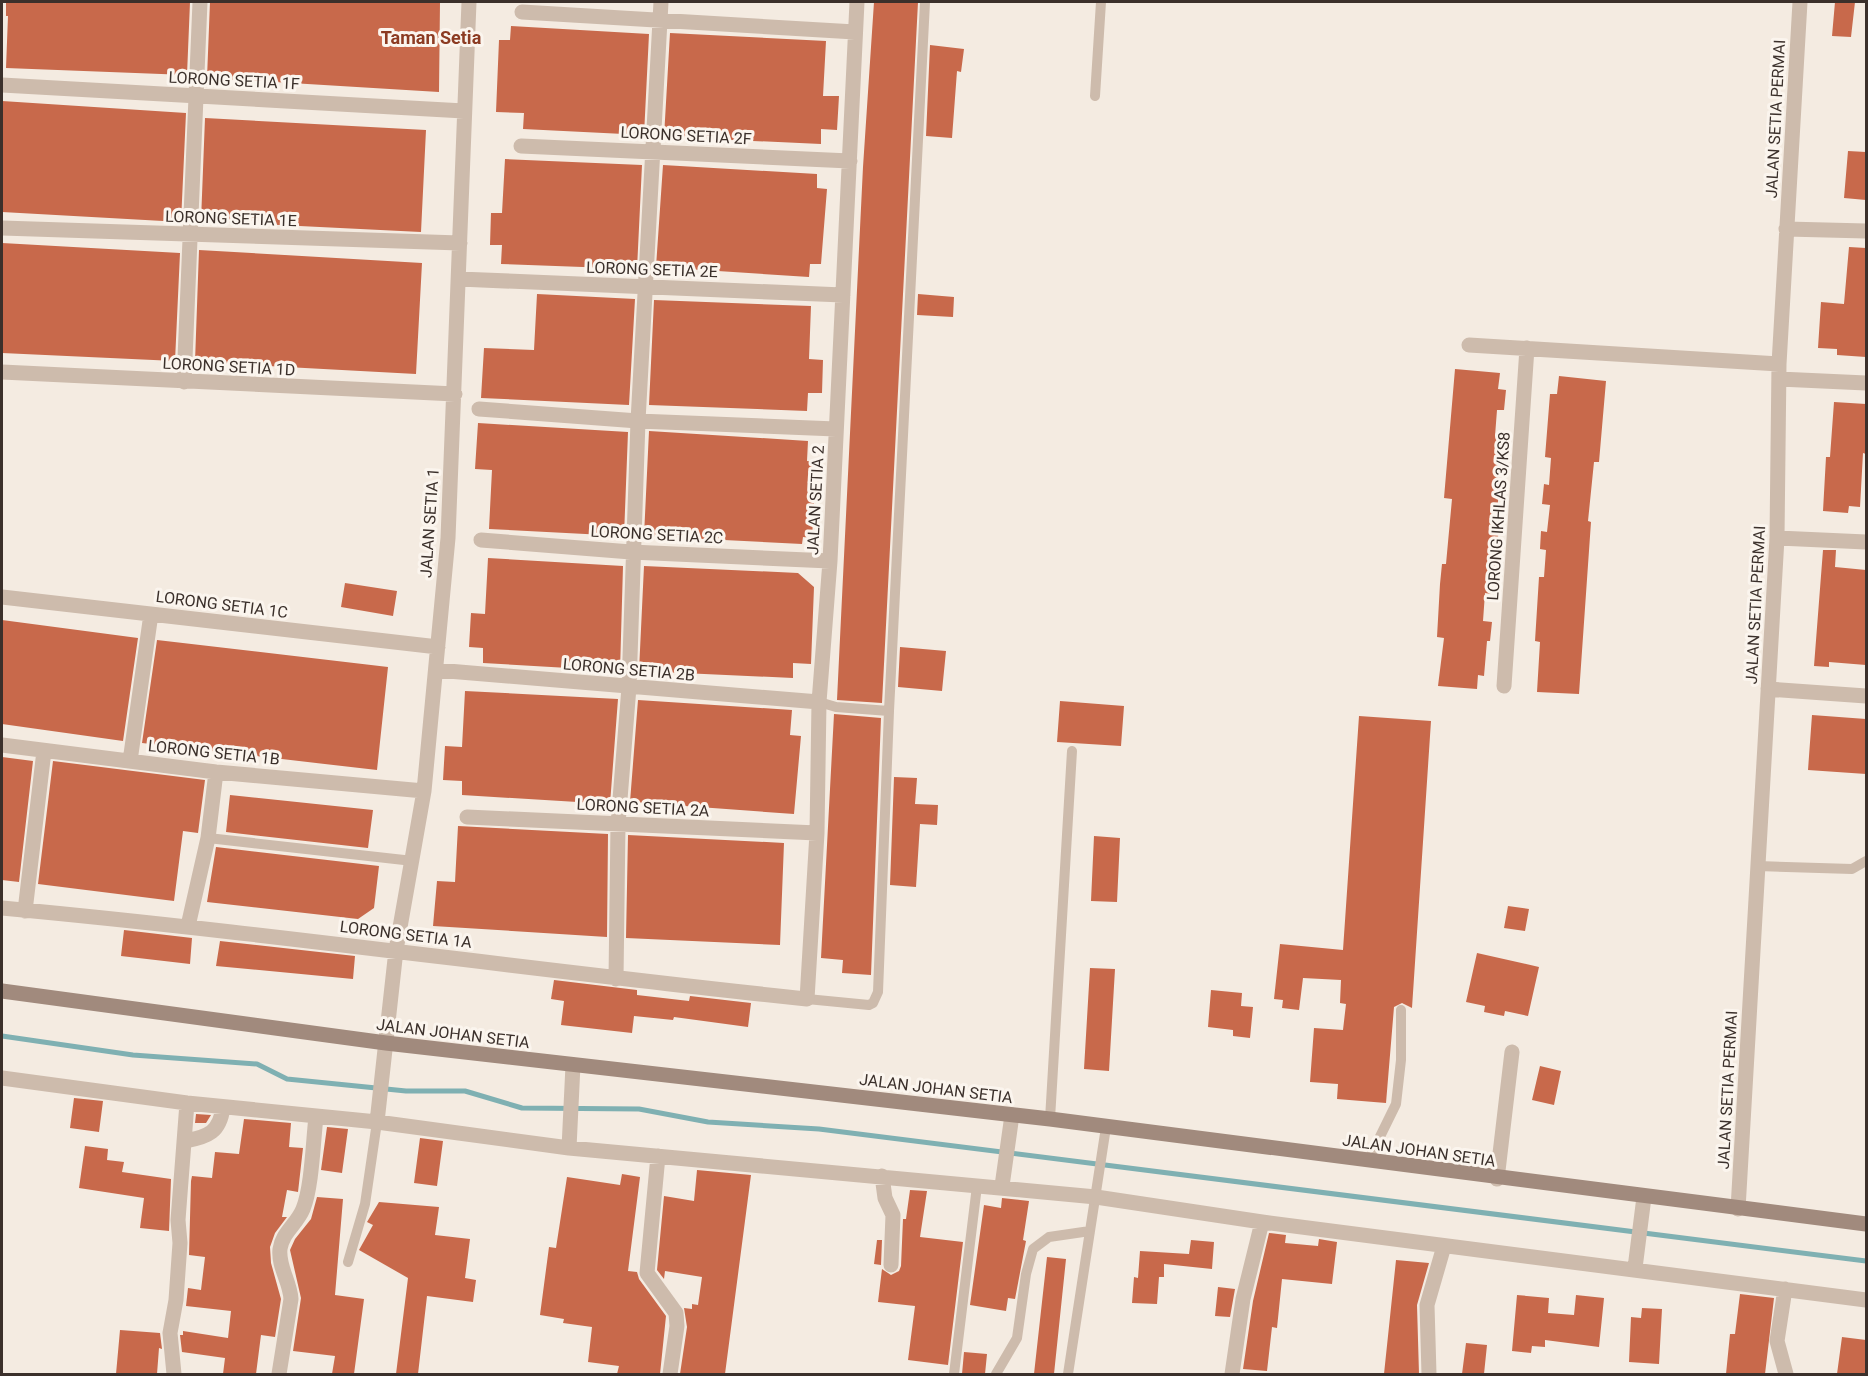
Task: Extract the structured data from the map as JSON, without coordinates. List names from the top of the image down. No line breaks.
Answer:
{"streets":{"main road":["JALAN JOHAN SETIA"],"street":["LORONG SETIA 1F","JALAN SETIA PERMAI","LORONG SETIA 2F","LORONG SETIA 1E","LORONG SETIA 2E","LORONG SETIA 1D","JALAN SETIA 2","LORONG IKHLAS 3/KS8","JALAN SETIA 1","LORONG SETIA 2C","LORONG SETIA 1C","LORONG SETIA 2B","LORONG SETIA 1B","LORONG SETIA 2A","LORONG SETIA 1A"]},"crossings":[["LORONG SETIA 1F","JALAN SETIA 1"],["JALAN SETIA PERMAI","JALAN JOHAN SETIA"],["LORONG SETIA 2F","JALAN SETIA 2"],["LORONG SETIA 1E","JALAN SETIA 1"],["LORONG SETIA 2E","JALAN SETIA 2"],["LORONG SETIA 2E","JALAN SETIA 1"],["LORONG SETIA 1D","JALAN SETIA 1"],["JALAN SETIA 2","LORONG SETIA 2C"],["JALAN SETIA 2","LORONG SETIA 2B"],["JALAN SETIA 2","LORONG SETIA 2A"],["JALAN SETIA 2","LORONG SETIA 1A"],["JALAN SETIA 1","LORONG SETIA 1C"],["JALAN SETIA 1","LORONG SETIA 2B"],["JALAN SETIA 1","LORONG SETIA 1B"],["JALAN SETIA 1","LORONG SETIA 1A"],["JALAN SETIA 1","JALAN JOHAN SETIA"]],"districts":["Taman Setia"]}
